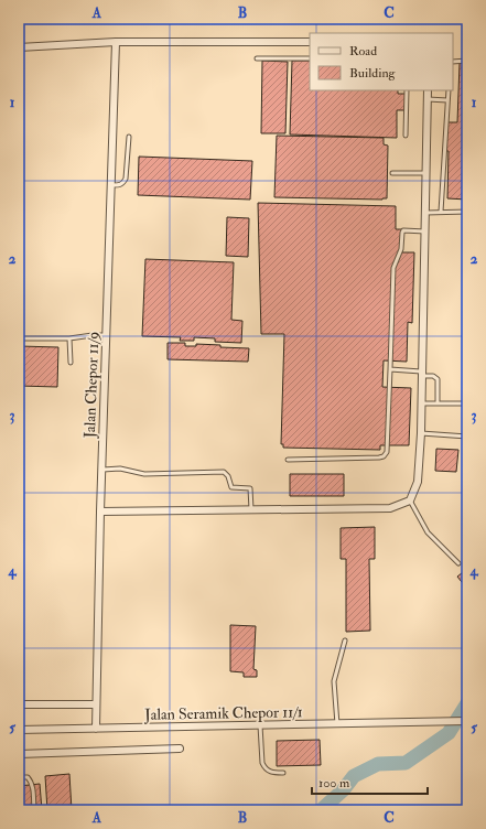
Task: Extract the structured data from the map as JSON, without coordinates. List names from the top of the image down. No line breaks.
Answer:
{"streets":{"street":["Jalan Chepor 11/9","Jalan Seramik Chepor 11/1"]},"crossings":[["Jalan Chepor 11/9","Jalan Seramik Chepor 11/1"]],"legend":["Road","Building"],"scale_bar":"100 m","grid":{"columns":["A","B","C"],"rows":["1","2","3","4","5"]}}
